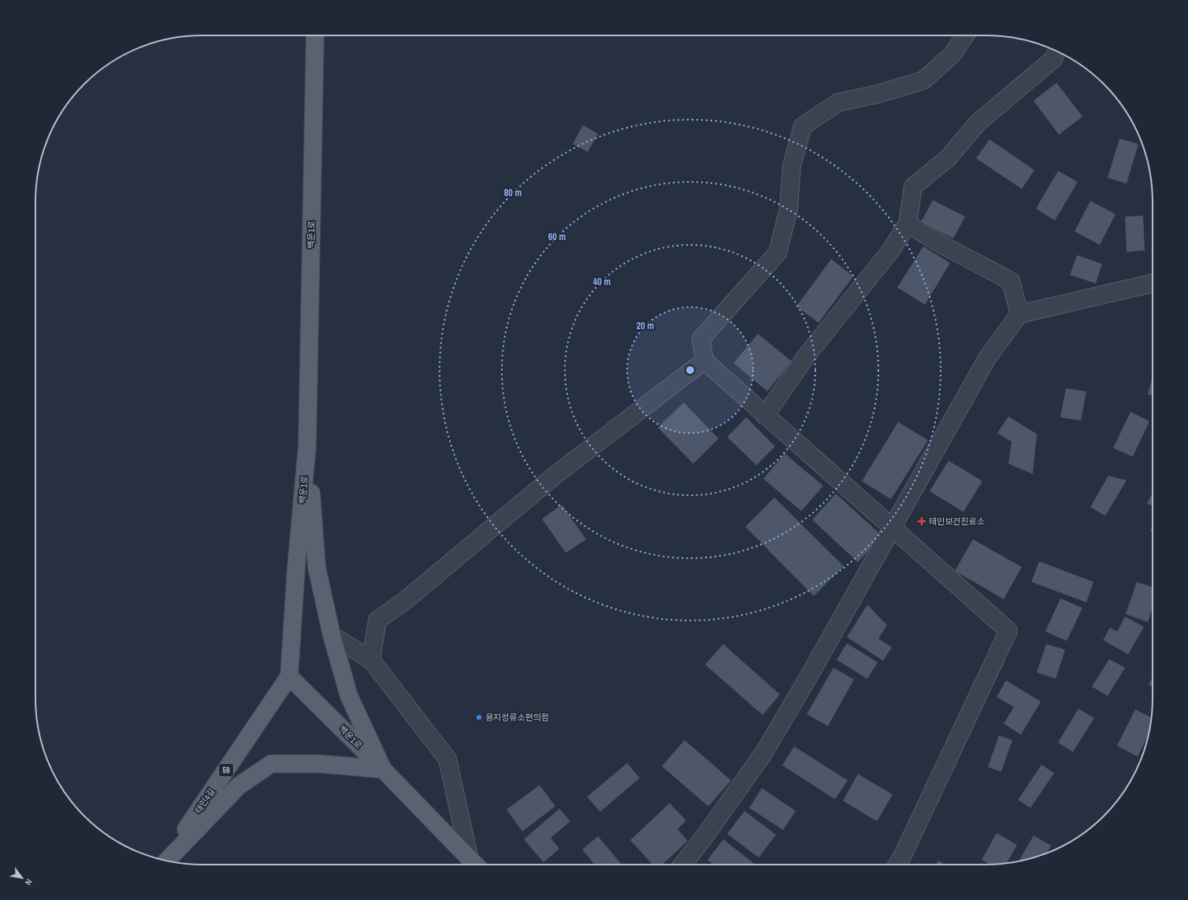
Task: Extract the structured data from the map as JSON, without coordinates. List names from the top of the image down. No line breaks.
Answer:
{"streets":{"main road":["백운1로","59","태인4길"]},"crossings":[["백운1로","태인4길"]],"places":{"health":["태인보건진료소"],"other":["용지정류소편의점"]},"north":"bottom right","rings":["80 m","60 m","40 m","20 m"]}
